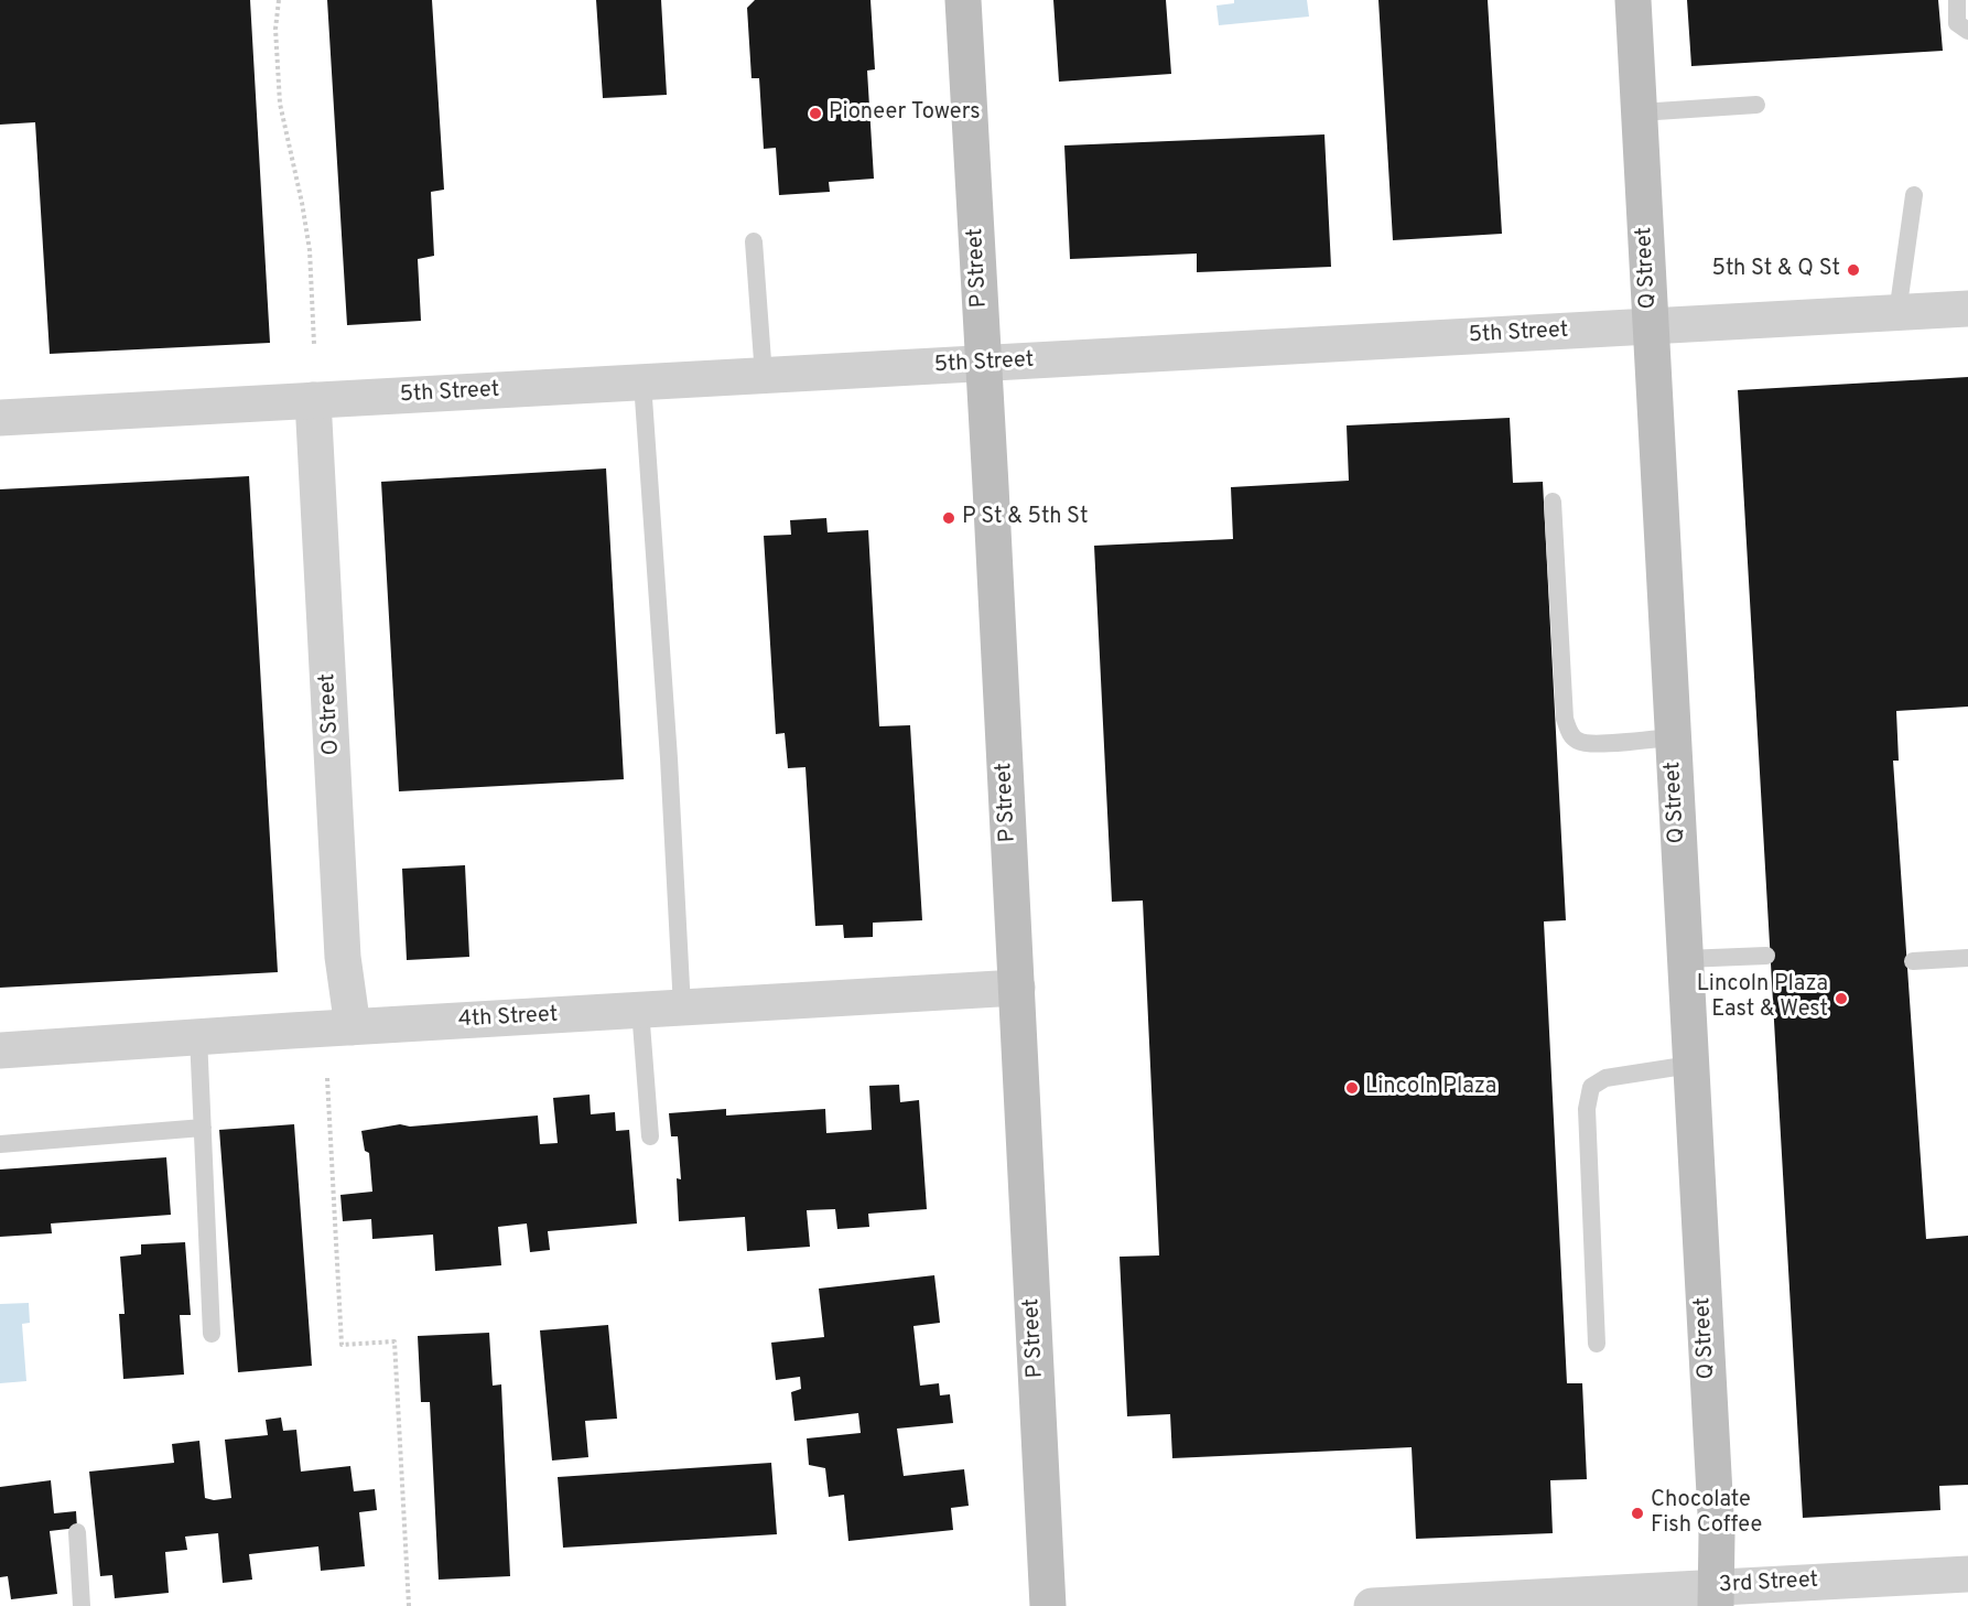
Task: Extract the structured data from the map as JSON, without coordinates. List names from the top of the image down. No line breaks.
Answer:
{"streets":{"main road":["P Street","Q Street"],"street":["5th Street","O Street","4th Street","3rd Street"]},"crossings":[["P Street","5th Street"],["P Street","4th Street"],["Q Street","5th Street"],["Q Street","3rd Street"],["5th Street","O Street"],["O Street","4th Street"]],"places":["Pioneer Towers","5th St & Q St","P St & 5th St","Lincoln Plaza East & West","Lincoln Plaza","Chocolate Fish Coffee"]}
